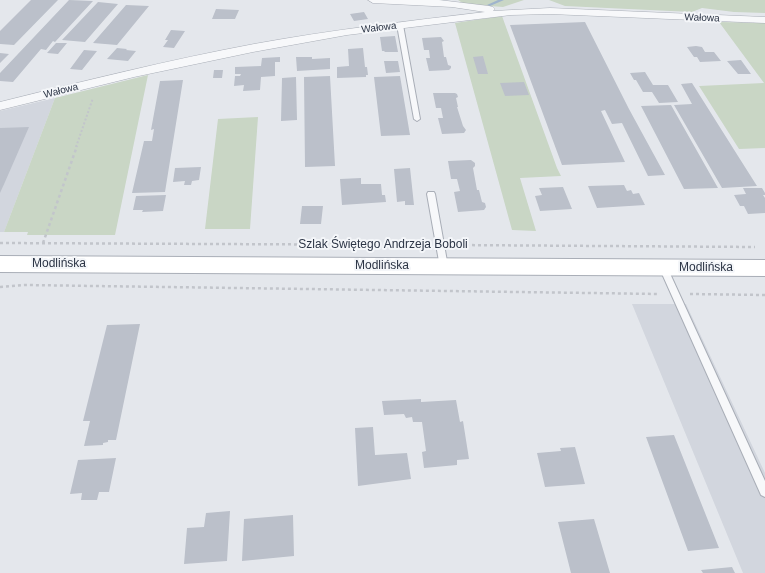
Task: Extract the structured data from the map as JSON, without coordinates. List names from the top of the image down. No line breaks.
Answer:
{"streets":{"main road":["Modlińska"],"street":["Wałowa"],"path":["Szlak Świętego Andrzeja Boboli"]}}
